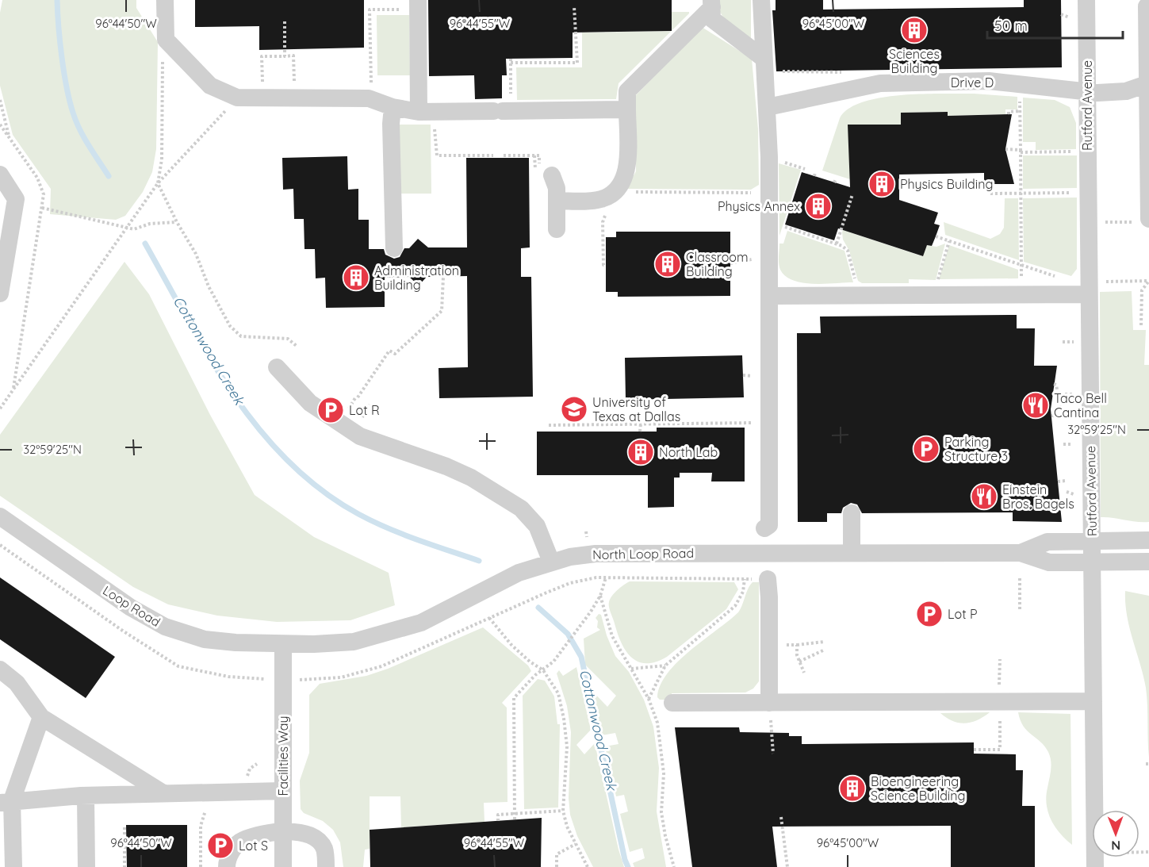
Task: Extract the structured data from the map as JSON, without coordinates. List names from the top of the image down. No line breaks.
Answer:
{"streets":{"street":["Drive D","Rutford Avenue","North Loop Road","Loop Road","Facilities Way"]},"crossings":[["Drive D","Rutford Avenue"],["Rutford Avenue","North Loop Road"],["North Loop Road","Loop Road"],["North Loop Road","Facilities Way"],["Loop Road","Facilities Way"]],"water":["Cottonwood Creek"],"places":{"building":["Sciences Building","Physics Building","Physics Annex","Classroom Building","Administration Building","North Lab","Bioengineering Science Building"],"restaurant":["Taco Bell Cantina","Einstein Bros. Bagels"],"school or university":["University of Texas at Dallas"],"parking":["Lot R","Parking Structure 3","Lot P","Lot S"]},"scale_bar":"50 m","north":"bottom","coordinates":["96°44'50\"W","96°44'55\"W","96°45'00\"W","32°59'25\"N"]}
